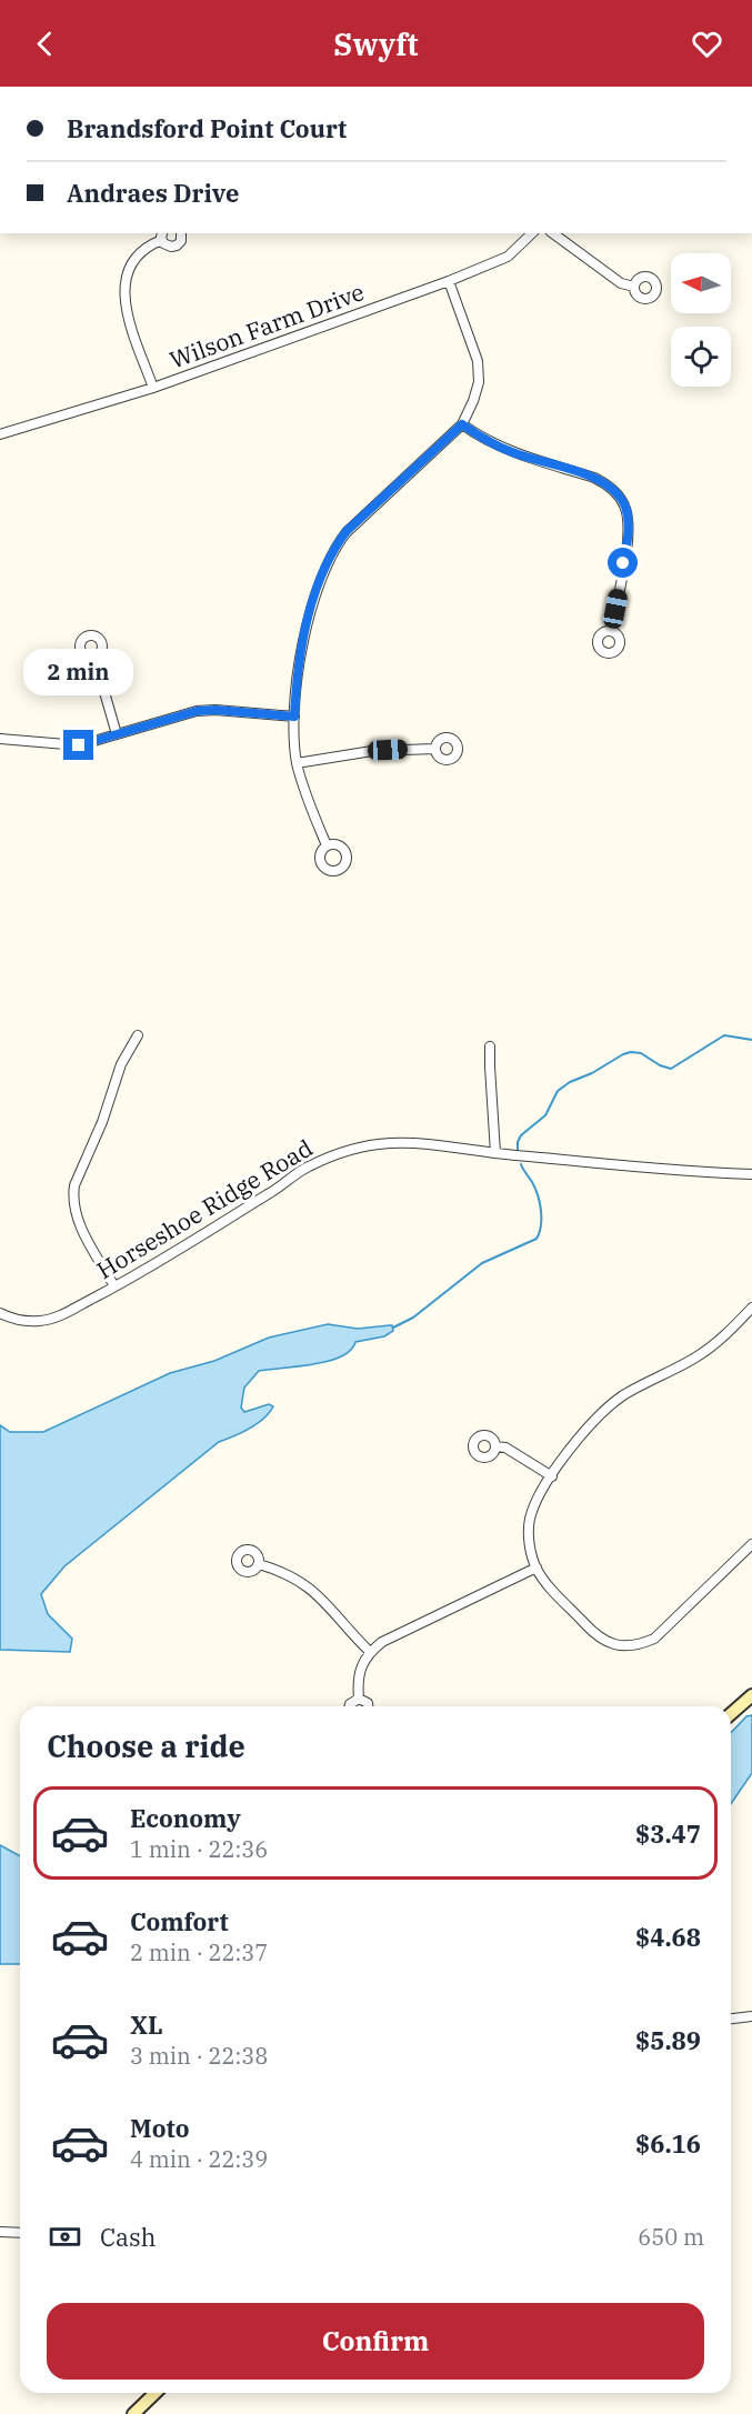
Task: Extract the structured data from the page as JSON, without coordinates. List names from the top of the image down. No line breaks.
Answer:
{"streets":{"street":["Wilson Farm Drive","Horseshoe Ridge Road"]},"north":"left","page":{"header":"Swyft","banner":["Brandsford Point Court","Andraes Drive"],"bubble":"2 min","heading":"Choose a ride","list":[{"name":"Economy","note":"1 min · 22:36","value":"$3.47"},{"name":"Comfort","note":"2 min · 22:37","value":"$4.68"},{"name":"XL","note":"3 min · 22:38","value":"$5.89"},{"name":"Moto","note":"4 min · 22:39","value":"$6.16"}],"pay":["Cash","650 m"],"buttons":"Confirm"}}
